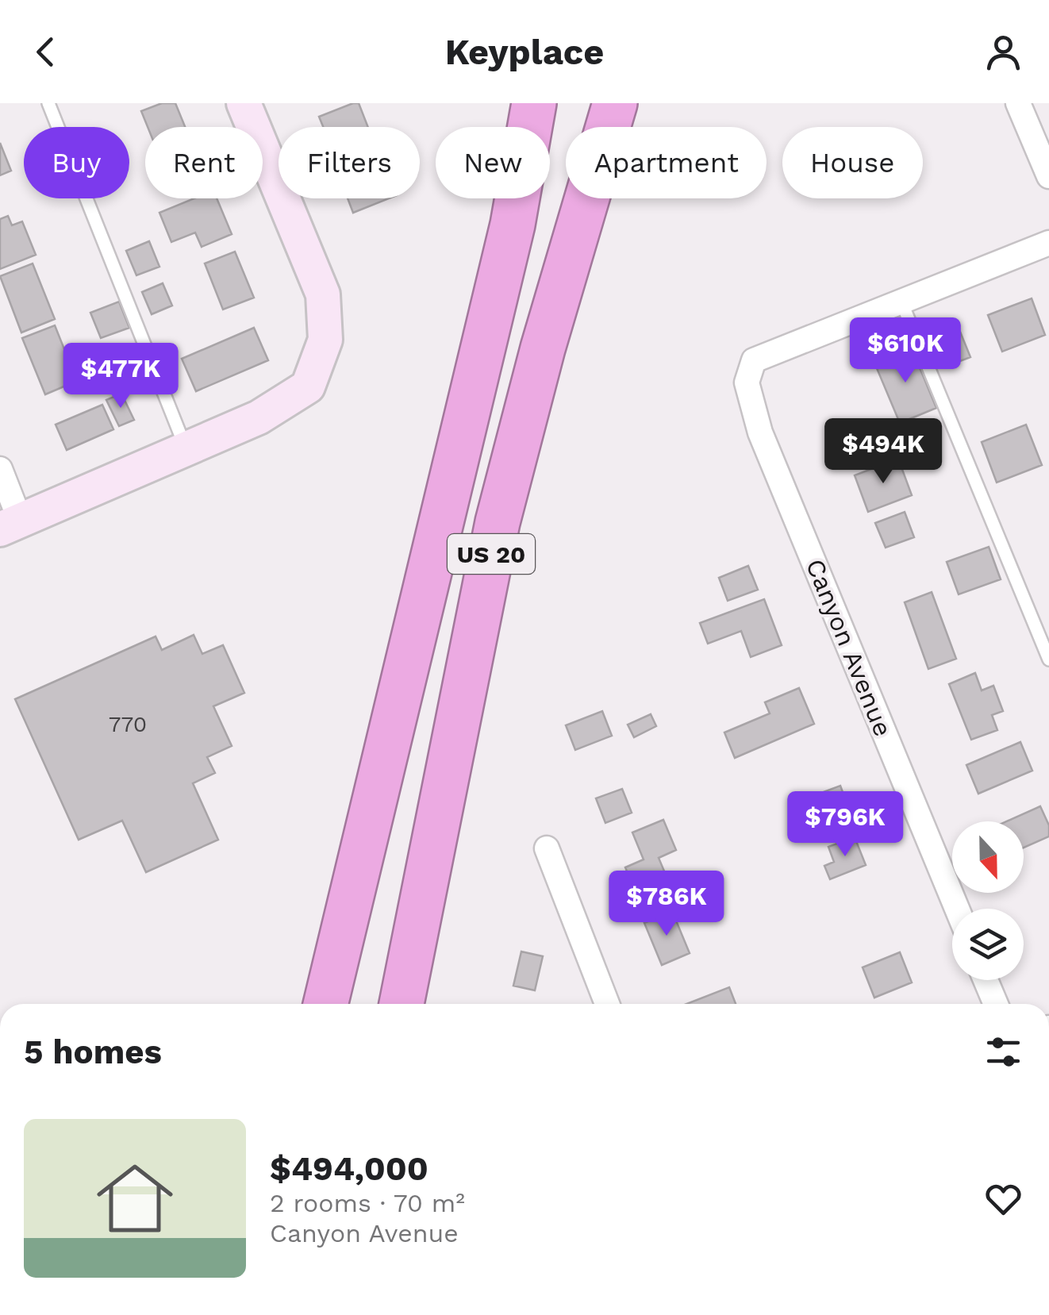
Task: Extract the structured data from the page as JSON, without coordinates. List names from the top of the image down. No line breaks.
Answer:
{"streets":{"highway":["US 20"],"street":["Canyon Avenue"]},"house_numbers":["770"],"north":"bottom","page":{"header":"Keyplace","chip":["Buy","Rent","Filters","New","Apartment","House"],"price":["$610K","$477K","$494K","$796K","$786K"],"heading":"5 homes","list":[{"name":"$494,000","note":"2 rooms · 70 m² · Canyon Avenue"}]}}
